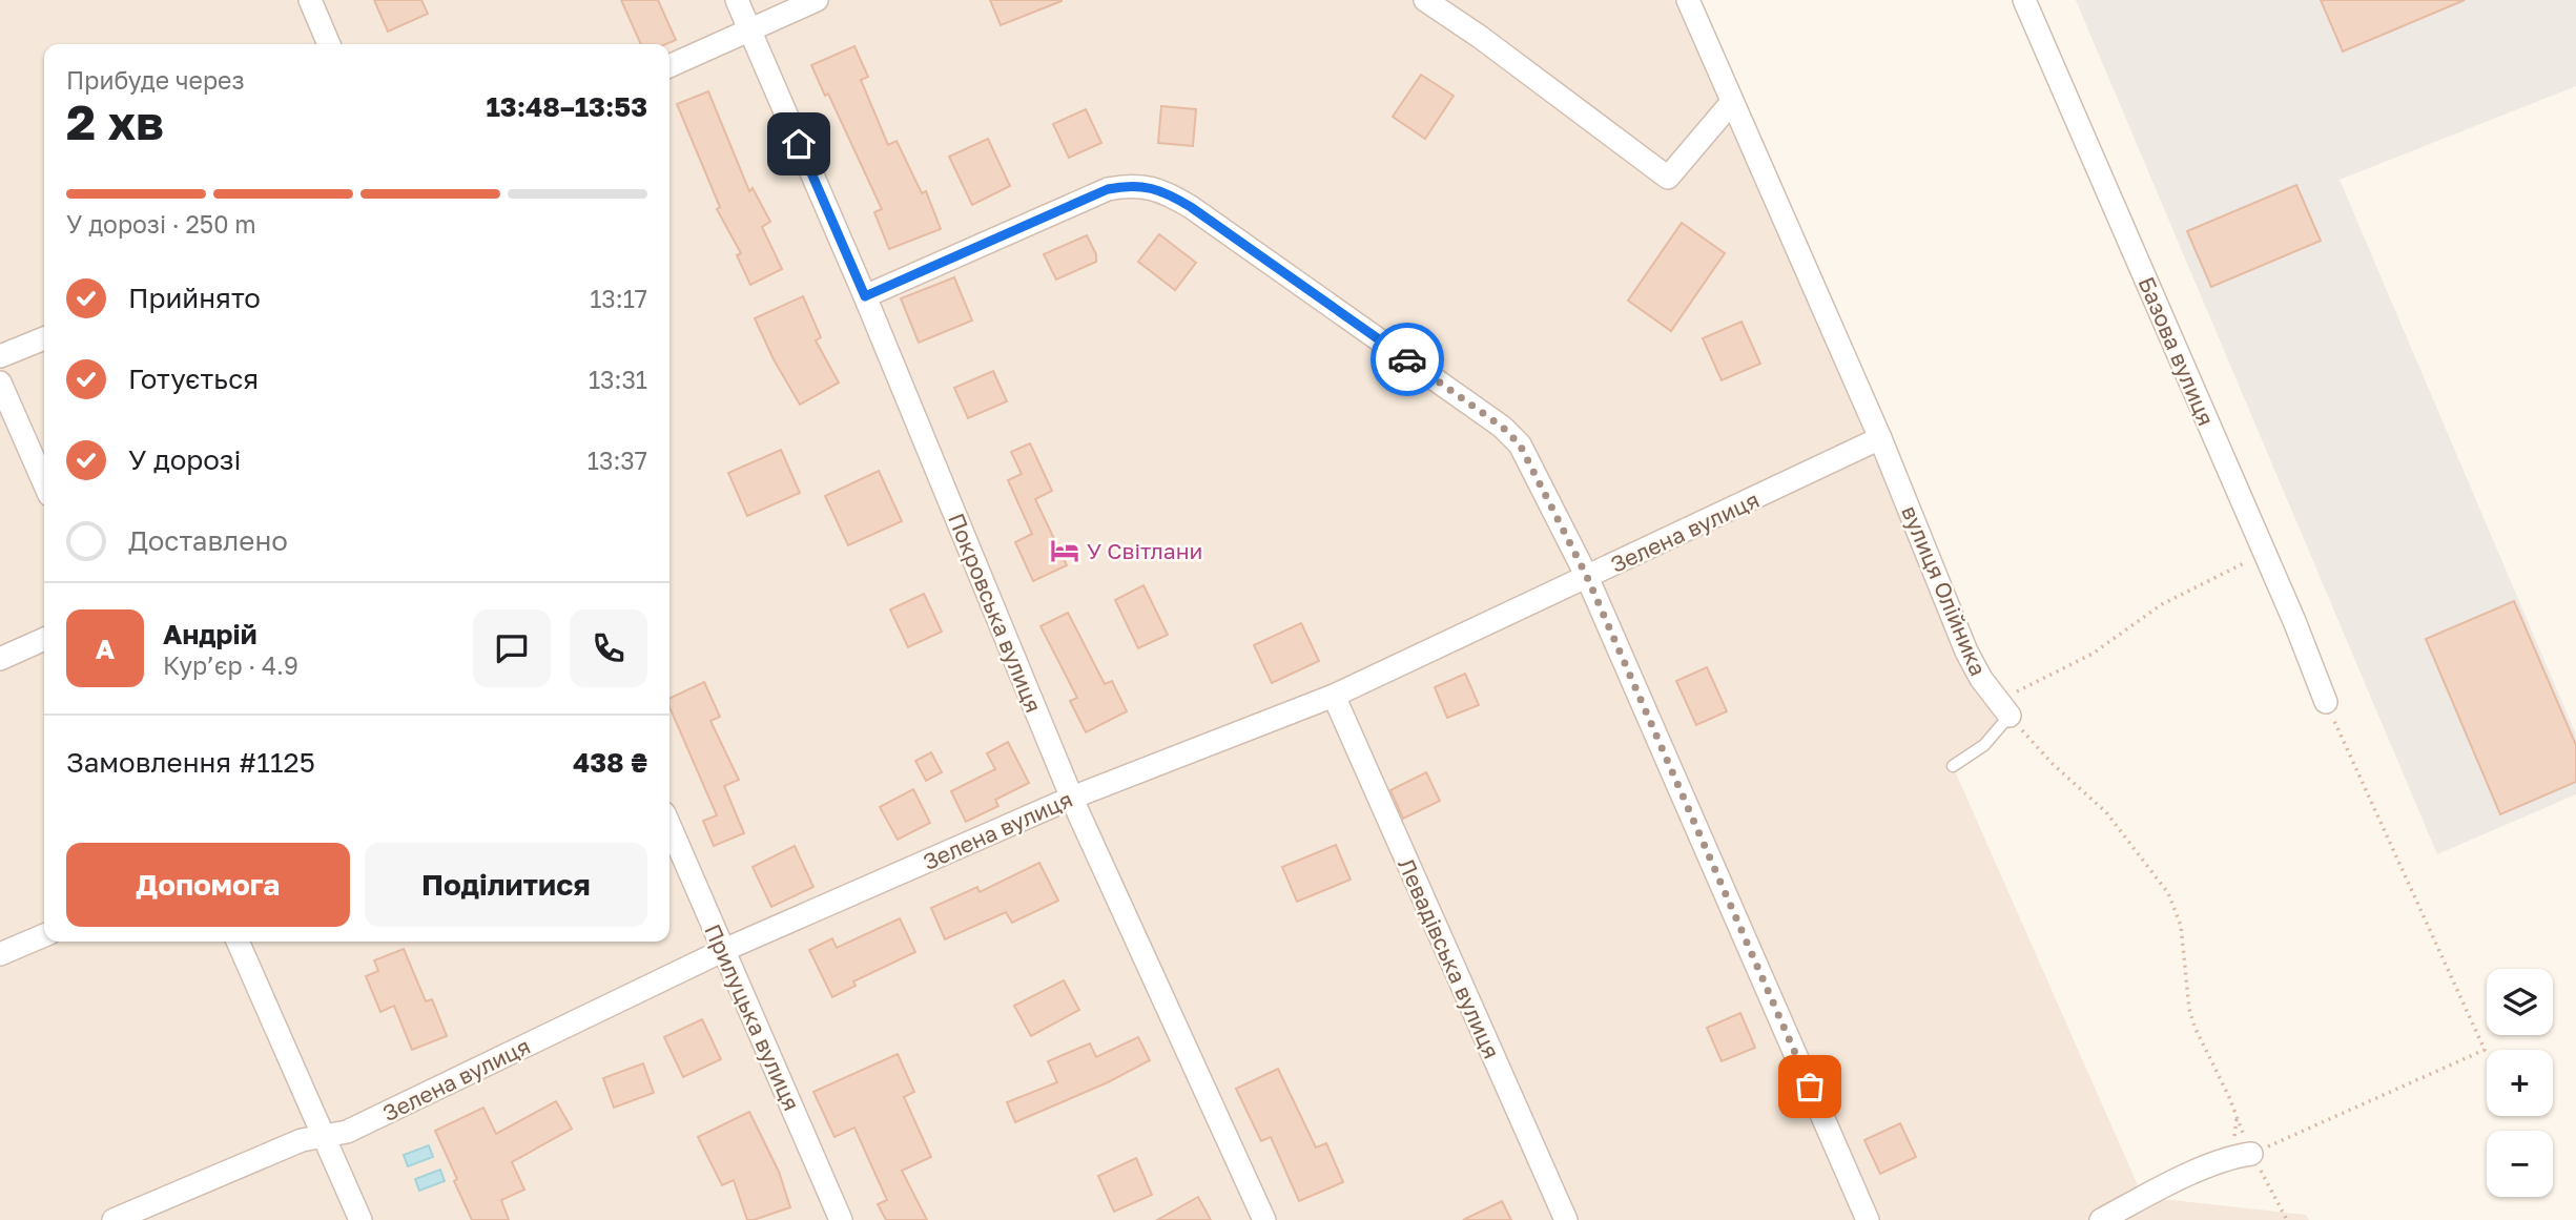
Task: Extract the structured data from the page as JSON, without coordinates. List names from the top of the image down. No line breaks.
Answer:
{"streets":{"street":["Базова вулиця","Зелена вулиця","вулиця Олійника","Покровська вулиця","Левадівська вулиця","Прилуцька вулиця"]},"crossings":[["Зелена вулиця","вулиця Олійника"],["Зелена вулиця","Покровська вулиця"],["Зелена вулиця","Левадівська вулиця"],["Зелена вулиця","Прилуцька вулиця"]],"places":{"hotel":["У Світлани"]},"page":{"heading":["2 хв","Прибуде через","13:48–13:53"],"panel":["Андрій","Кур’єр · 4.9","Замовлення #1125","438 ₴"],"bar":"У дорозі · 250 m","list":[["Прийнято","13:17"],["Готується","13:31"],["У дорозі","13:37"],"Доставлено"],"round":"А","buttons":["Допомога","Поділитися"],"map_buttons":["+","−"]}}
